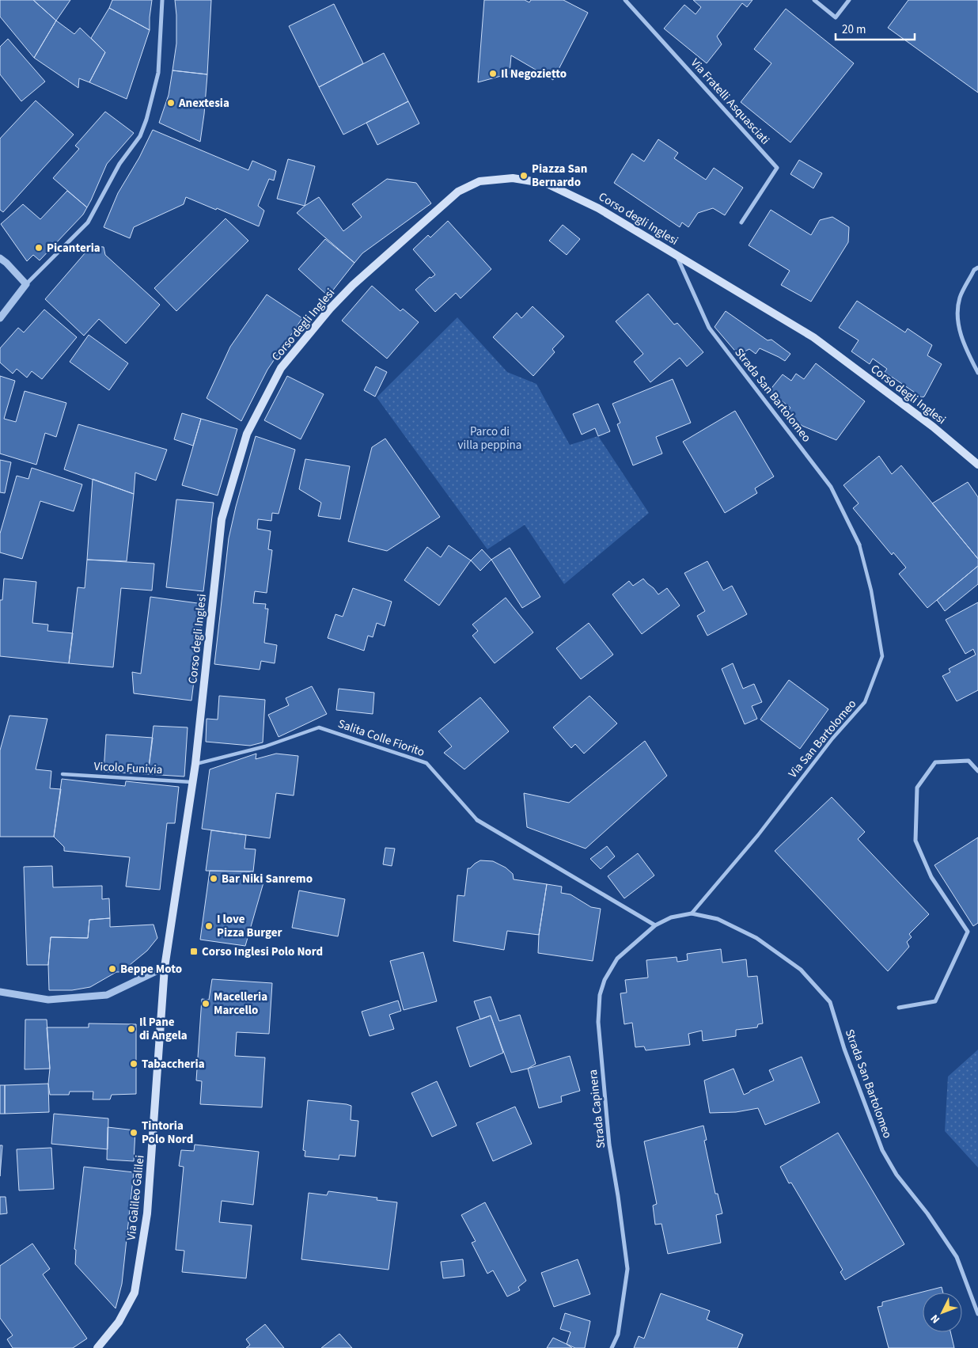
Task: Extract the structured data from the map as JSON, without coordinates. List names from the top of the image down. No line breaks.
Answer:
{"streets":{"main road":["Corso degli Inglesi","Via Galileo Galilei"],"street":["Via Fratelli Asquasciati","Strada San Bartolomeo","Salita Colle Fiorito","Via San Bartolomeo","Vicolo Funivia","Strada Capinera"]},"crossings":[["Corso degli Inglesi","Strada San Bartolomeo"],["Corso degli Inglesi","Salita Colle Fiorito"],["Corso degli Inglesi","Vicolo Funivia"],["Corso degli Inglesi","Via Galileo Galilei"],["Strada San Bartolomeo","Via San Bartolomeo"],["Strada San Bartolomeo","Strada Capinera"],["Salita Colle Fiorito","Strada Capinera"],["Via San Bartolomeo","Strada Capinera"]],"parks":["Parco di villa peppina"],"places":{"other":["Il Negozietto","Anextesia","Piazza San Bernardo","Picanteria","Bar Niki Sanremo","I love Pizza Burger","Beppe Moto","Macelleria Marcello","Il Pane di Angela","Tabaccheria","Tintoria Polo Nord"],"transit":["Corso Inglesi Polo Nord"]},"scale_bar":"20 m","north":"bottom left"}
